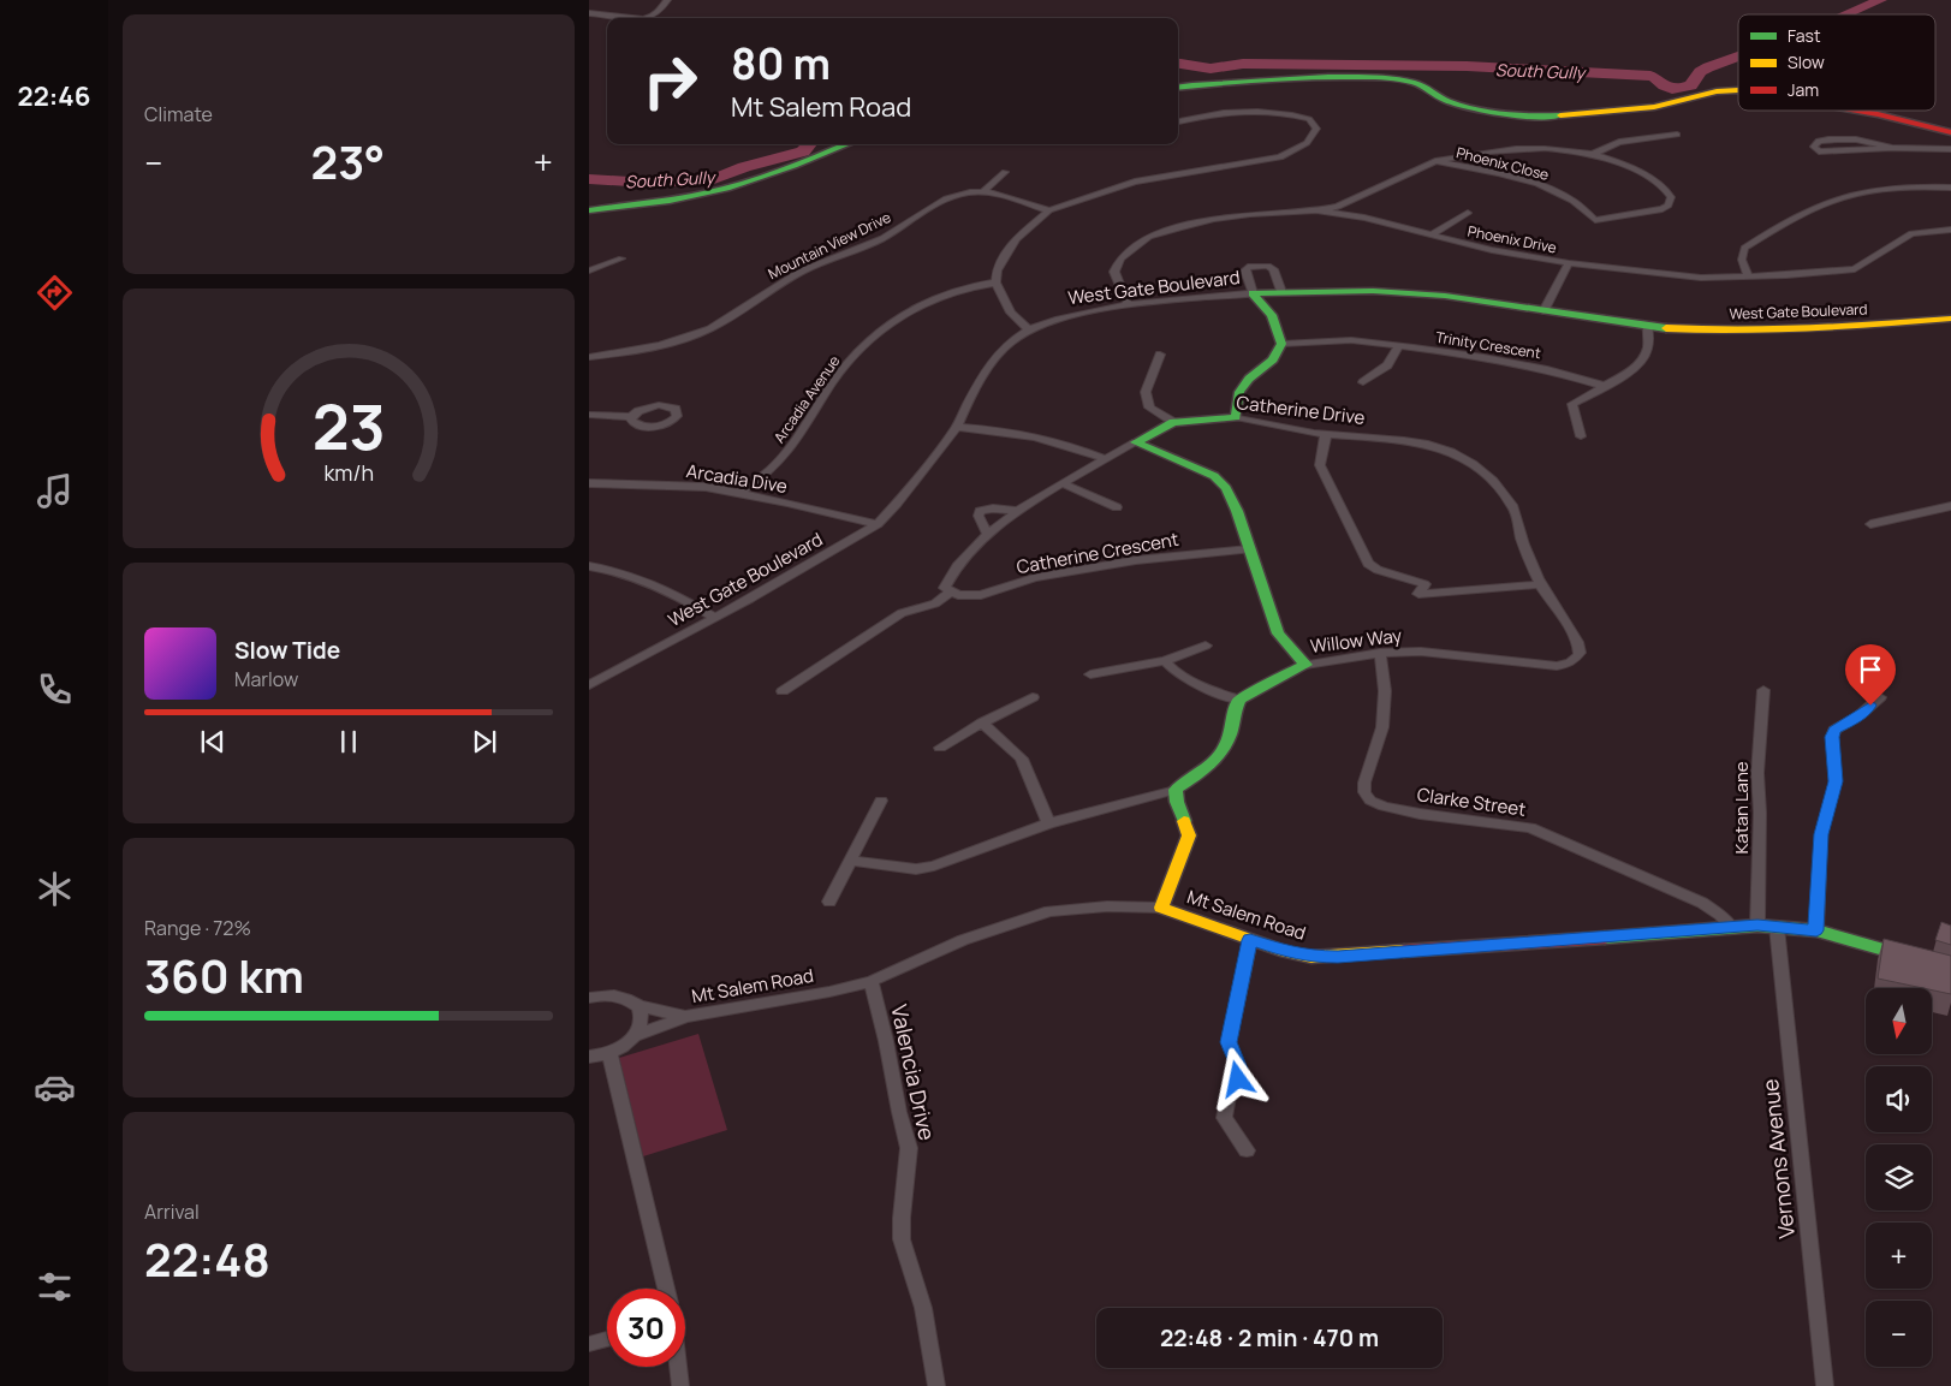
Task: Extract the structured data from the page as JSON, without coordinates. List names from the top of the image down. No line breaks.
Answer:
{"streets":{"street":["Phoenix Close","Phoenix Drive","Mountain View Drive","West Gate Boulevard","Trinity Crescent","Arcadia Avenue","Catherine Drive","Arcadia Dive","Catherine Crescent","Willow Way","Clarke Street","Katan Lane","Mt Salem Road","Valencia Drive","Vernons Avenue"]},"crossings":[["Phoenix Close","Phoenix Drive"],["Phoenix Drive","West Gate Boulevard"],["West Gate Boulevard","Arcadia Dive"],["Arcadia Avenue","Arcadia Dive"],["Catherine Drive","Catherine Crescent"],["Catherine Drive","Willow Way"],["Willow Way","Clarke Street"],["Clarke Street","Mt Salem Road"],["Katan Lane","Mt Salem Road"],["Mt Salem Road","Valencia Drive"],["Mt Salem Road","Vernons Avenue"]],"water":["South Gully"],"legend":["Fast","Slow","Jam"],"north":"bottom","page":{"tabs":"22:46","tile":["Climate",["Range · 72%","360 km"],["Arrival","22:48"]],"turn":["80 m","Mt Salem Road"],"heat":["−","23°","+"],"song":["Slow Tide","Marlow"],"map_buttons":["+","−"],"limit":"30","trip":"22:48 · 2 min · 470 m","gauge":["23","km/h"]}}
